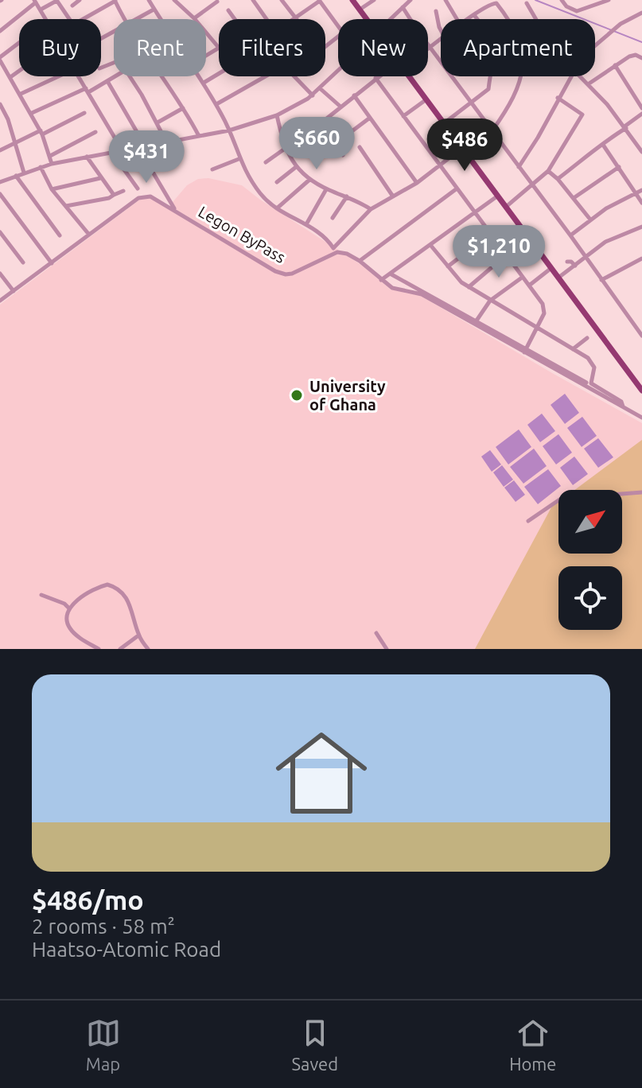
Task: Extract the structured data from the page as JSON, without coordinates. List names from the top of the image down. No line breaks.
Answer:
{"streets":{"street":["Legon ByPass"]},"places":["University of Ghana"],"north":"top right","page":{"chip":["Buy","Rent","Filters","New","Apartment"],"price":["$660","$486","$431","$1,210"],"list":[{"name":"$486/mo","note":"2 rooms · 58 m² · Haatso-Atomic Road"}],"tabs":["Map","Saved","Home"]}}
